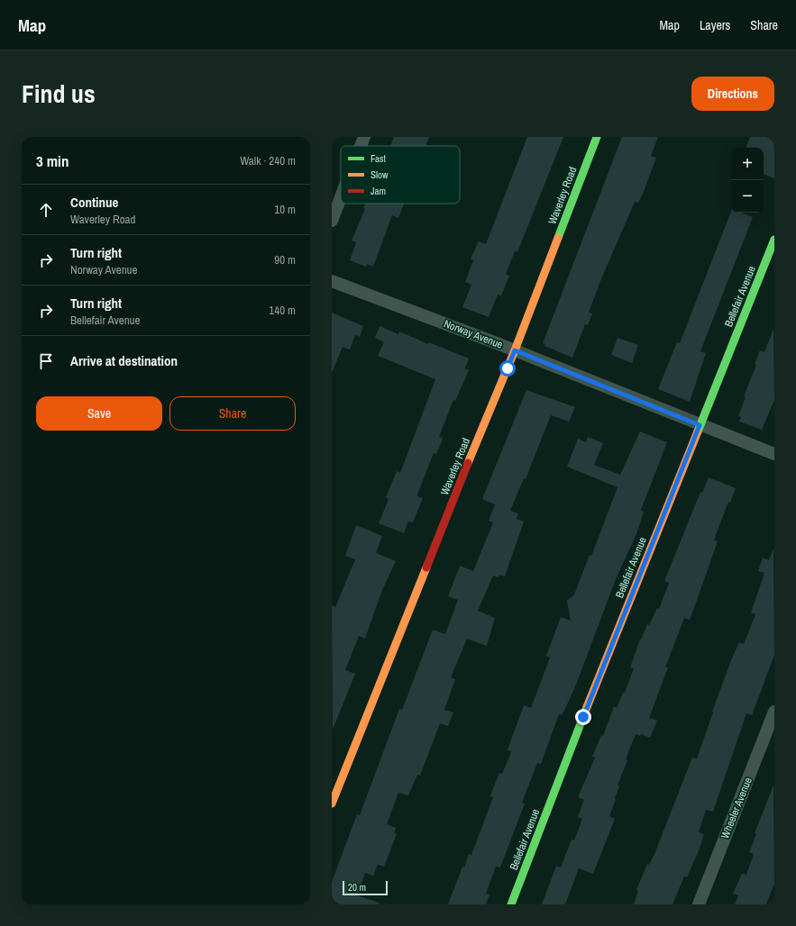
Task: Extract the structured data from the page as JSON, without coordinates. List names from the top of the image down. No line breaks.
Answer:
{"streets":{"street":["Waverley Road","Bellefair Avenue","Norway Avenue","Wheeler Avenue"]},"crossings":[["Waverley Road","Norway Avenue"],["Bellefair Avenue","Norway Avenue"]],"legend":["Fast","Slow","Jam"],"scale_bar":"20 m","page":{"header":"Map","nav":["Map","Layers","Share"],"title":"Find us","buttons":["Directions",["Save","Share"]],"heading":["3 min","Walk · 240 m"],"map_buttons":["+","−"],"list":[["Continue","Waverley Road","10 m"],["Turn right","Norway Avenue","90 m"],["Turn right","Bellefair Avenue","140 m"],"Arrive at destination"],"scale":"20 m"}}
